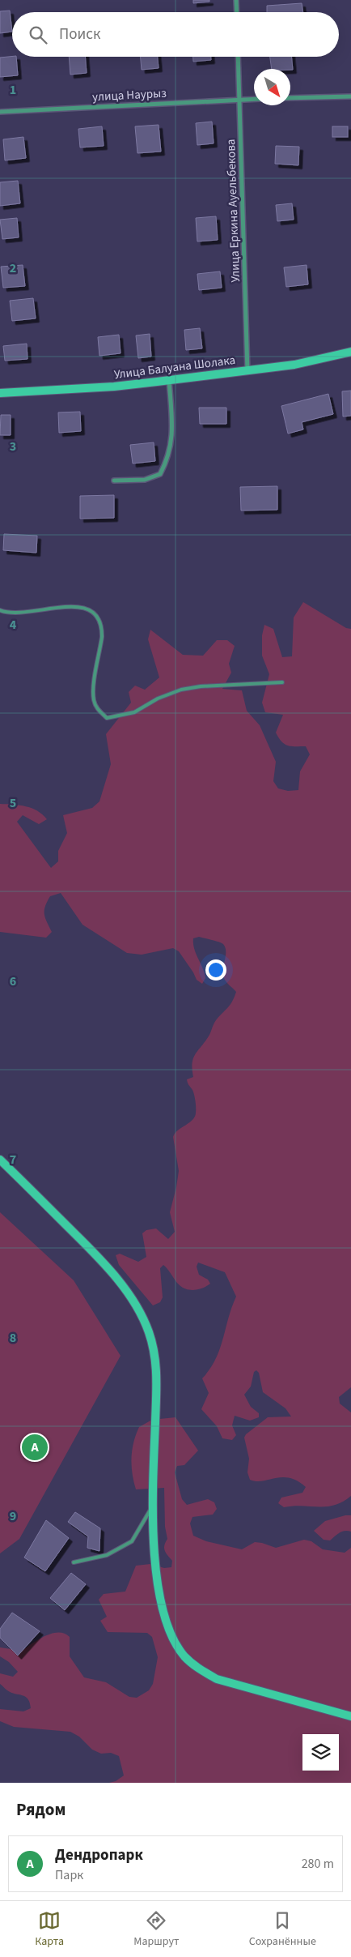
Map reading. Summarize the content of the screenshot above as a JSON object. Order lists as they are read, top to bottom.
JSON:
{
  "streets": {
    "street": ["улица Наурыз", "Улица Еркина Ауельбекова", "Улица Балуана Шолака"]
  },
  "crossings": [
    ["улица Наурыз", "Улица Еркина Ауельбекова"],
    ["Улица Еркина Ауельбекова", "Улица Балуана Шолака"]
  ],
  "north": "bottom right",
  "page": {
    "search": "Поиск",
    "pins": "A",
    "heading": "Рядом",
    "list": [
      {
        "mark": "A",
        "name": "Дендропарк",
        "note": "Парк",
        "value": "280 m"
      }
    ],
    "nav": ["Карта", "Маршрут", "Сохранённые"]
  },
  "grid": {
    "rows": [
      "1",
      "2",
      "3",
      "4",
      "5",
      "6",
      "7",
      "8",
      "9"
    ]
  }
}
